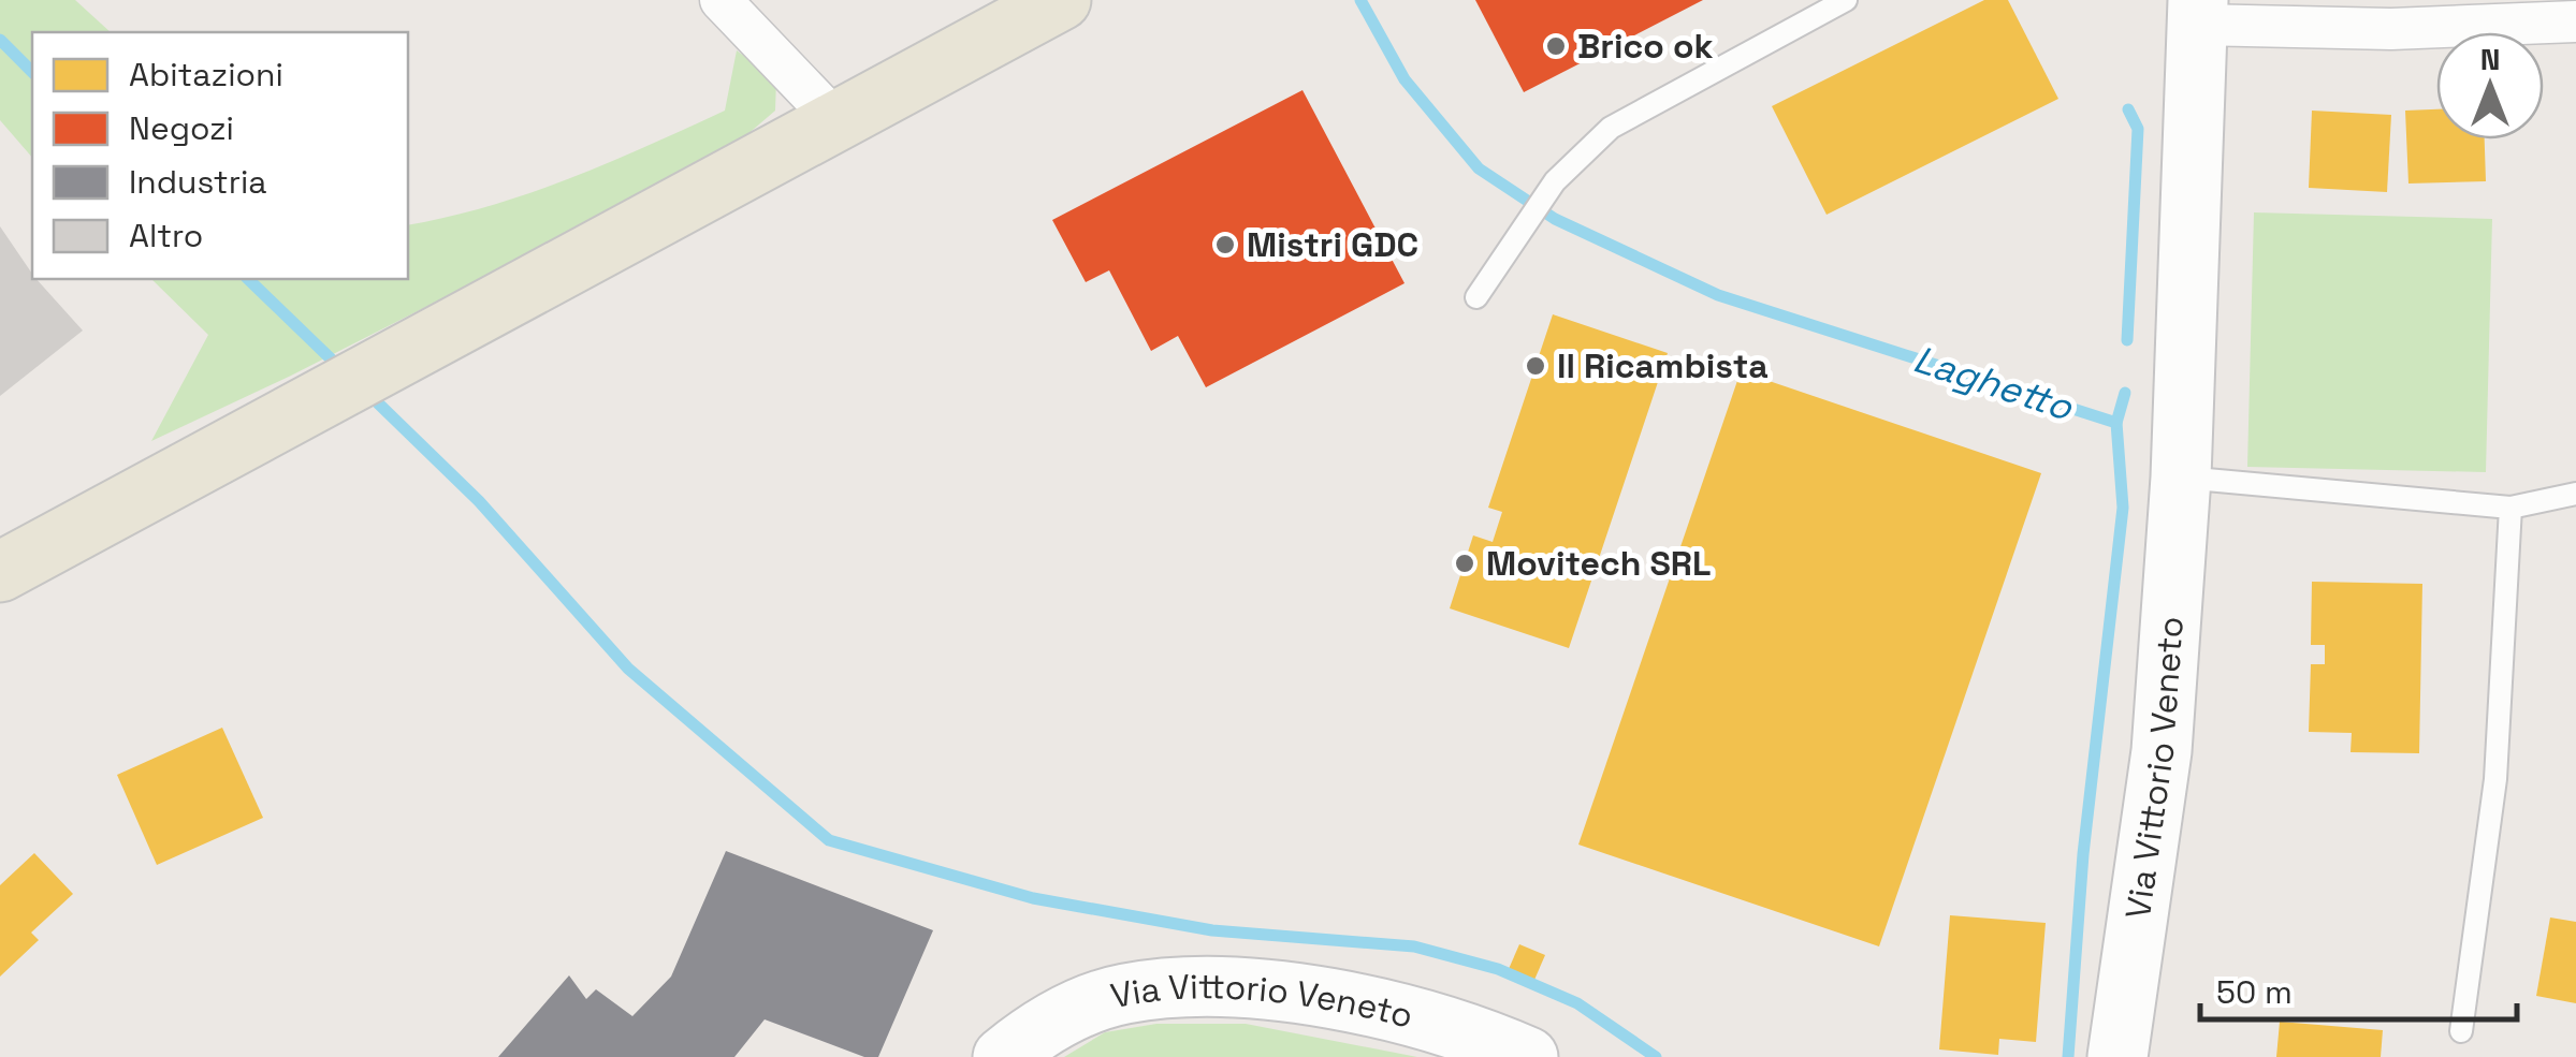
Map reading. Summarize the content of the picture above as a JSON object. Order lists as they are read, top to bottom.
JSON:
{
  "streets": {
    "street": ["Via Vittorio Veneto"]
  },
  "water": ["Laghetto"],
  "places": [
    "Brico ok",
    "Mistri GDC",
    "Il Ricambista",
    "Movitech SRL"
  ],
  "legend": [
    "Abitazioni",
    "Negozi",
    "Industria",
    "Altro"
  ],
  "scale_bar": "50 m",
  "north": "top"
}
